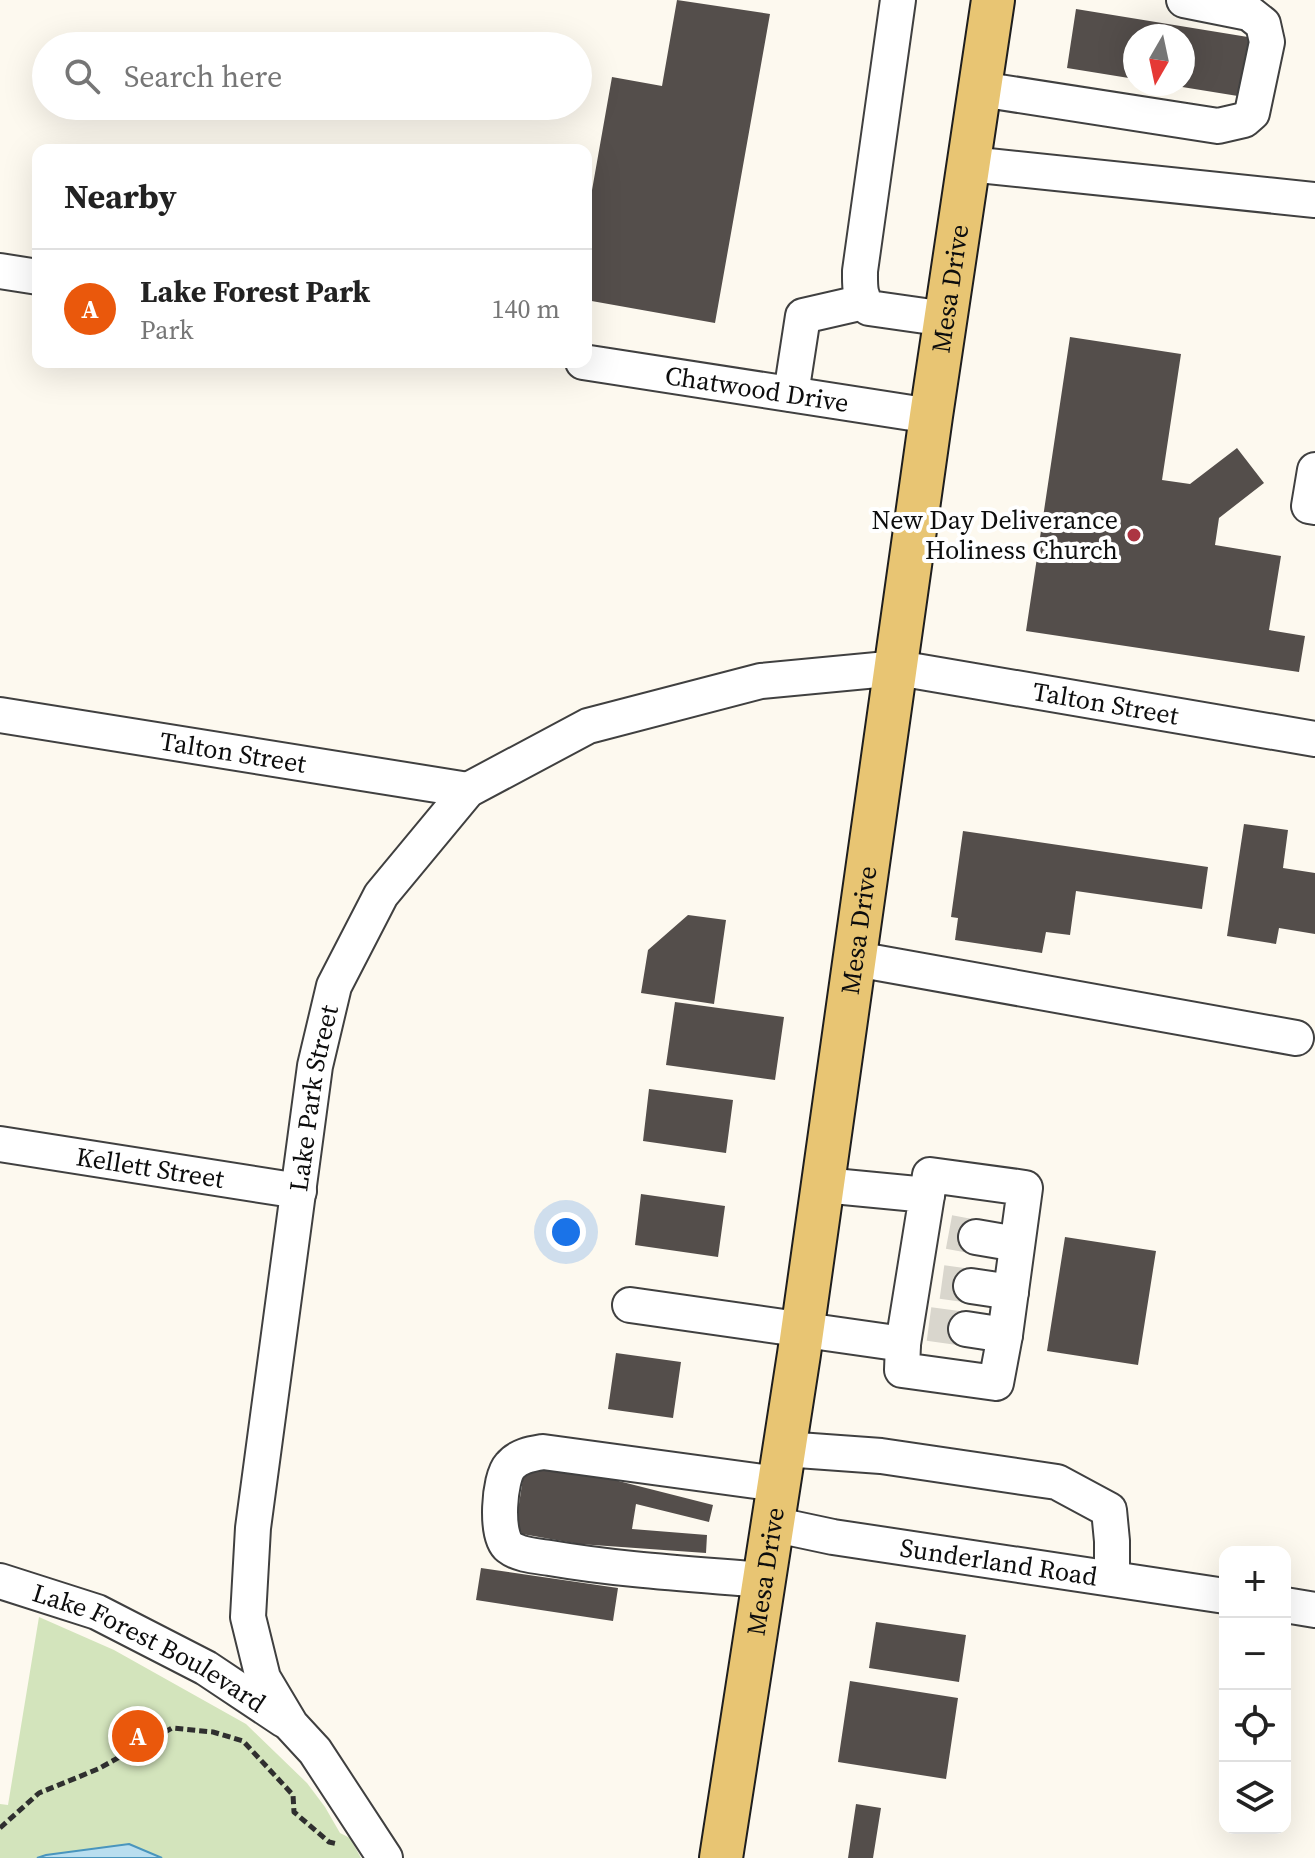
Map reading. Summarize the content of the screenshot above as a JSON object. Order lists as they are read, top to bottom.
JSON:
{
  "streets": {
    "main road": ["Mesa Drive"],
    "street": [
      "Chatwood Drive",
      "Talton Street",
      "Lake Park Street",
      "Kellett Street",
      "Sunderland Road",
      "Lake Forest Boulevard"
    ]
  },
  "crossings": [
    ["Mesa Drive", "Chatwood Drive"],
    ["Mesa Drive", "Talton Street"],
    ["Mesa Drive", "Lake Park Street"],
    ["Mesa Drive", "Sunderland Road"],
    ["Talton Street", "Lake Park Street"],
    ["Lake Park Street", "Kellett Street"],
    ["Lake Park Street", "Lake Forest Boulevard"]
  ],
  "places": ["New Day Deliverance Holiness Church"],
  "north": "bottom",
  "page": {
    "search": "Search here",
    "heading": "Nearby",
    "list": [
      {
        "mark": "A",
        "name": "Lake Forest Park",
        "note": "Park",
        "value": "140 m"
      }
    ],
    "map_buttons": ["+", "−"],
    "pins": "A"
  }
}
